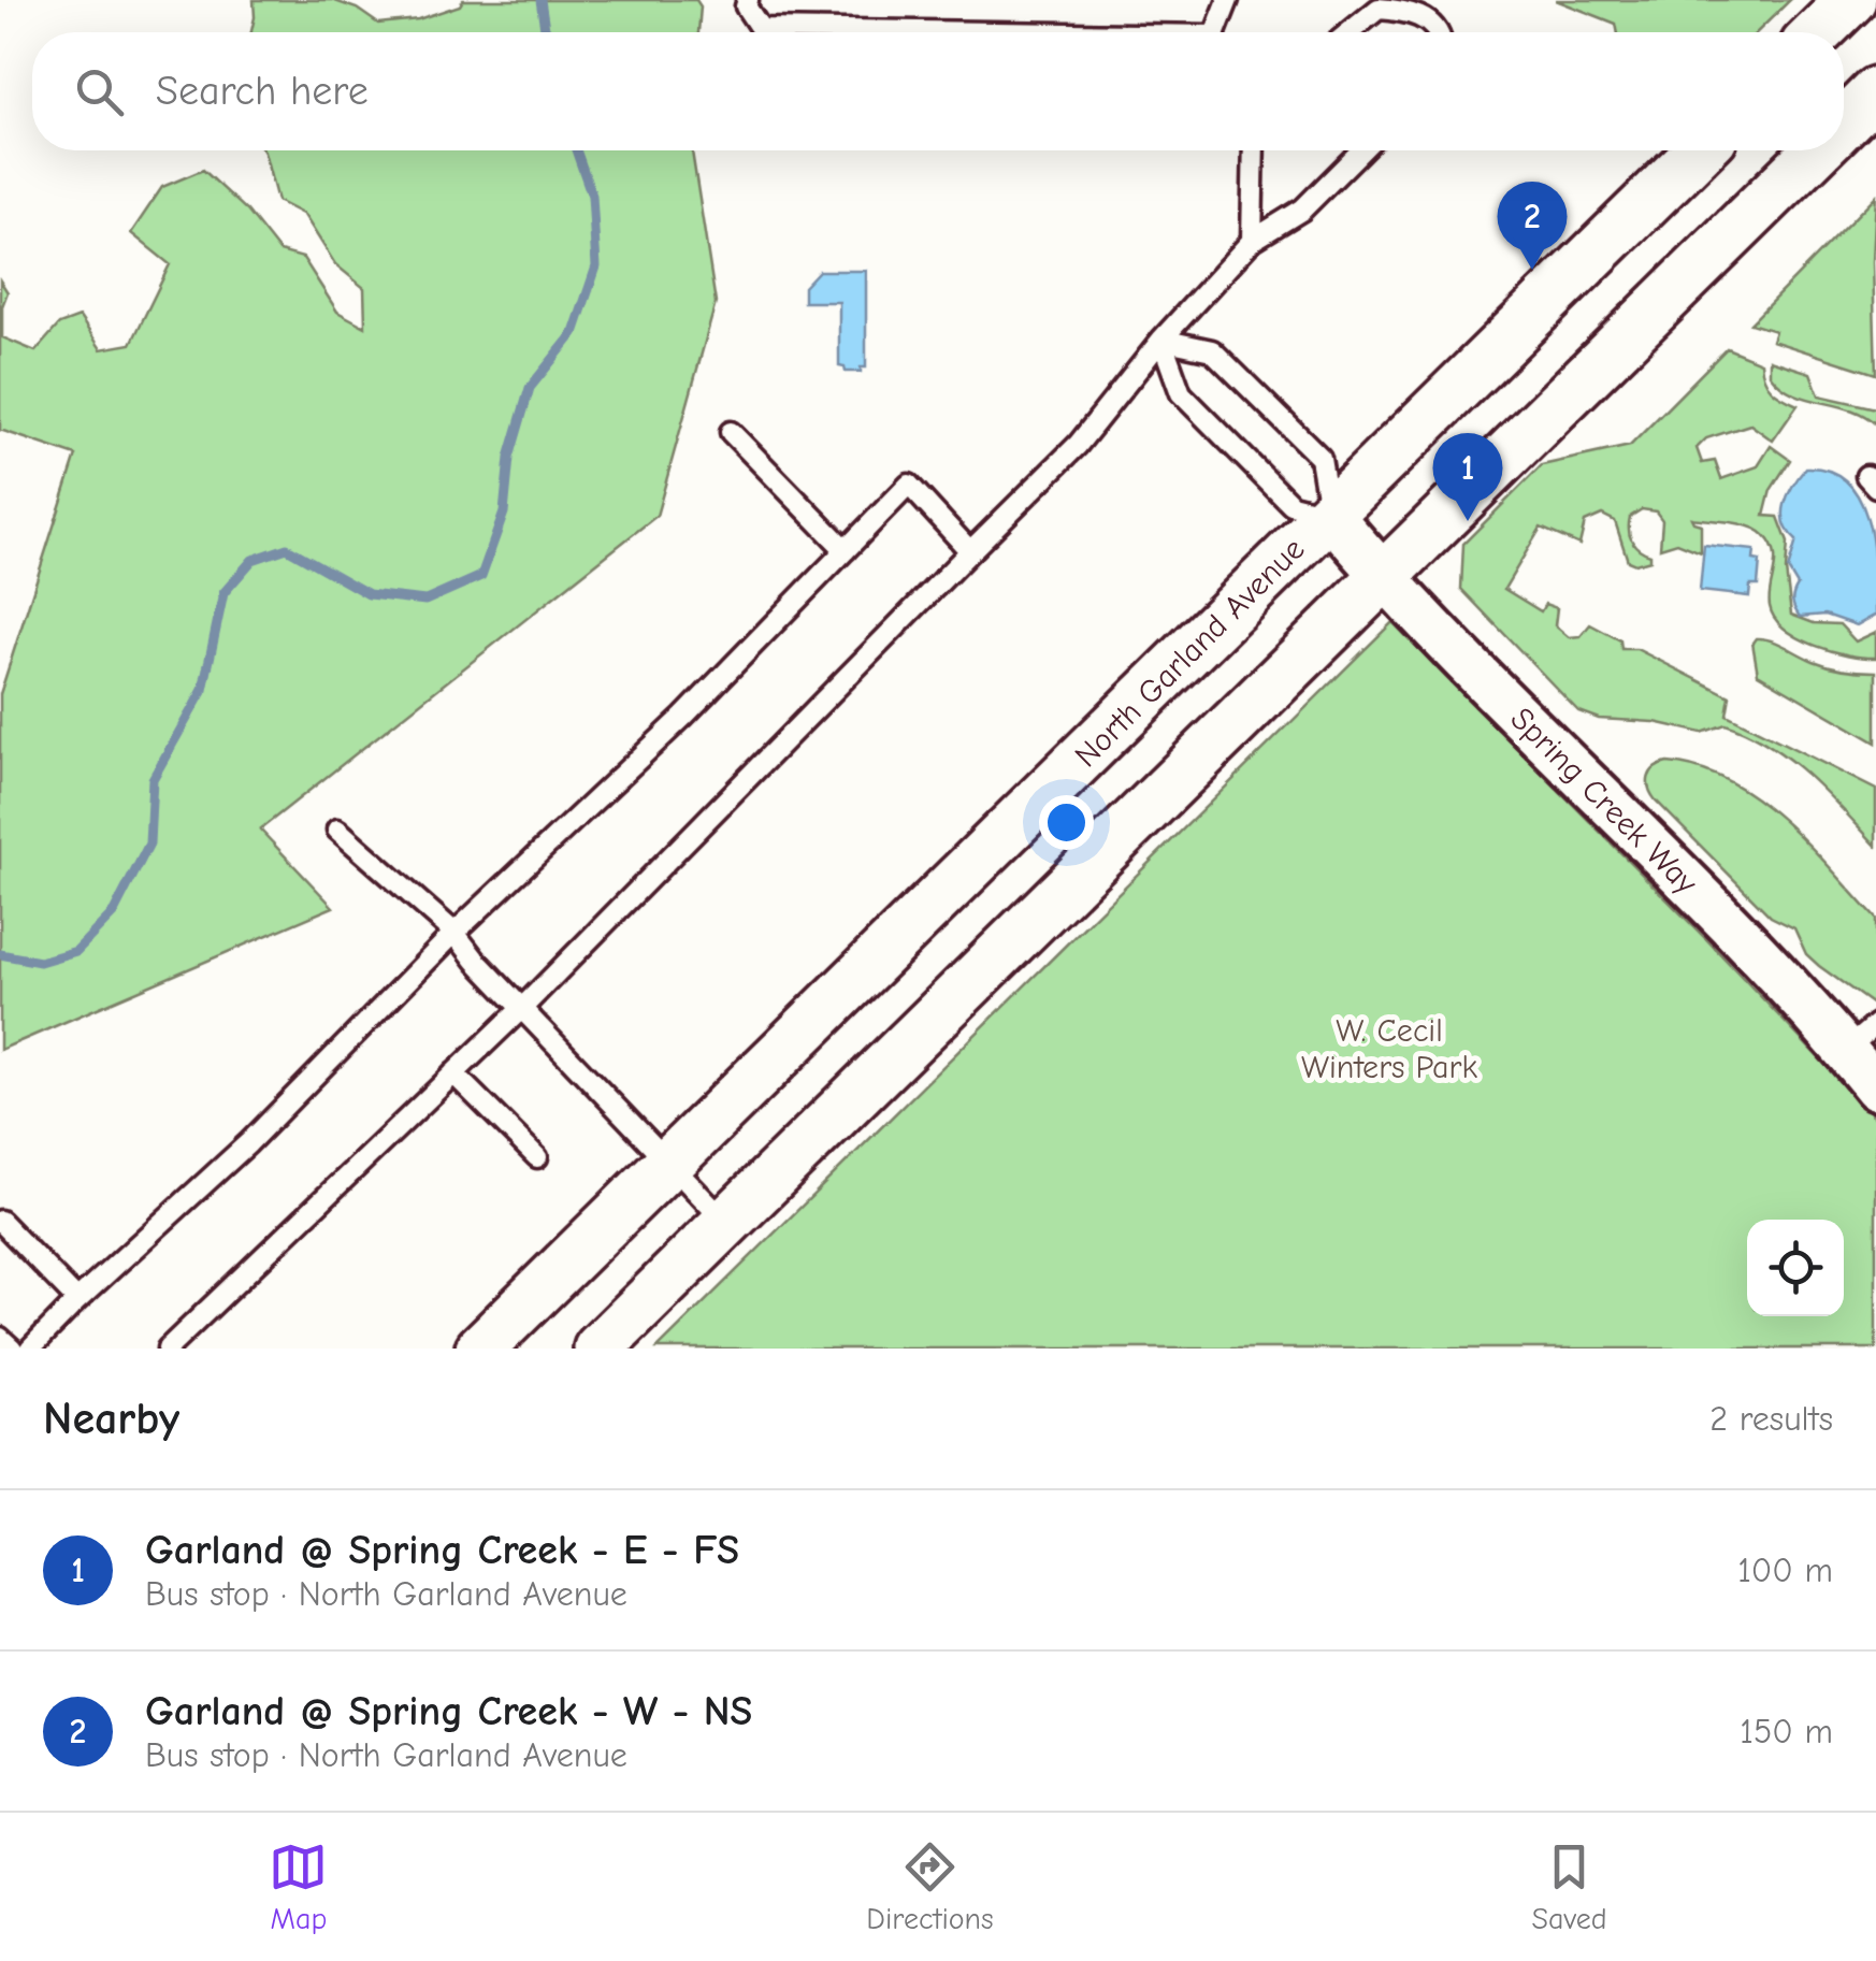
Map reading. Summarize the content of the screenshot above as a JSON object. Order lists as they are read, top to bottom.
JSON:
{
  "streets": {
    "main road": ["North Garland Avenue"],
    "street": ["Spring Creek Way"]
  },
  "crossings": [
    ["North Garland Avenue", "Spring Creek Way"]
  ],
  "parks": ["W. Cecil Winters Park"],
  "page": {
    "search": "Search here",
    "pins": ["2", "1"],
    "heading": ["Nearby", "2 results"],
    "list": [
      {
        "mark": "1",
        "name": "Garland @ Spring Creek - E - FS",
        "note": "Bus stop · North Garland Avenue",
        "value": "100 m"
      },
      {
        "mark": "2",
        "name": "Garland @ Spring Creek - W - NS",
        "note": "Bus stop · North Garland Avenue",
        "value": "150 m"
      }
    ],
    "nav": ["Map", "Directions", "Saved"]
  }
}
